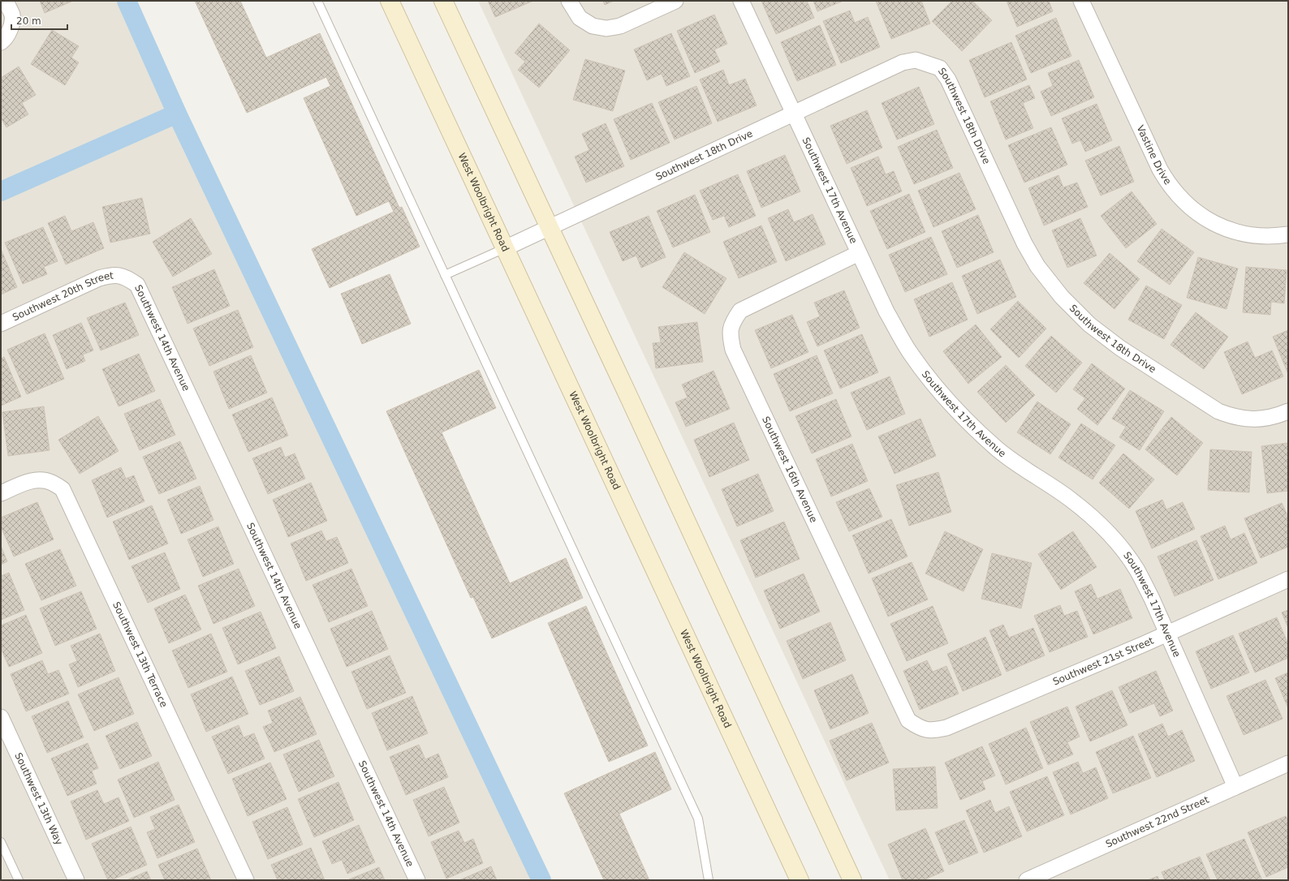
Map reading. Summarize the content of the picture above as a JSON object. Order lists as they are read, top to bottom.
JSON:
{
  "streets": {
    "main road": ["West Woolbright Road"],
    "street": [
      "Southwest 18th Drive",
      "Vastine Drive",
      "Southwest 17th Avenue",
      "Southwest 20th Street",
      "Southwest 14th Avenue",
      "Southwest 16th Avenue",
      "Southwest 13th Terrace",
      "Southwest 21st Street",
      "Southwest 13th Way",
      "Southwest 22nd Street"
    ]
  },
  "crossings": [
    ["Southwest 18th Drive", "Southwest 17th Avenue"],
    ["Southwest 18th Drive", "West Woolbright Road"],
    ["Southwest 17th Avenue", "Southwest 16th Avenue"],
    ["Southwest 17th Avenue", "Southwest 21st Street"],
    ["Southwest 17th Avenue", "Southwest 22nd Street"],
    ["Southwest 20th Street", "Southwest 14th Avenue"],
    ["Southwest 16th Avenue", "Southwest 21st Street"]
  ],
  "scale_bar": "20 m"
}
